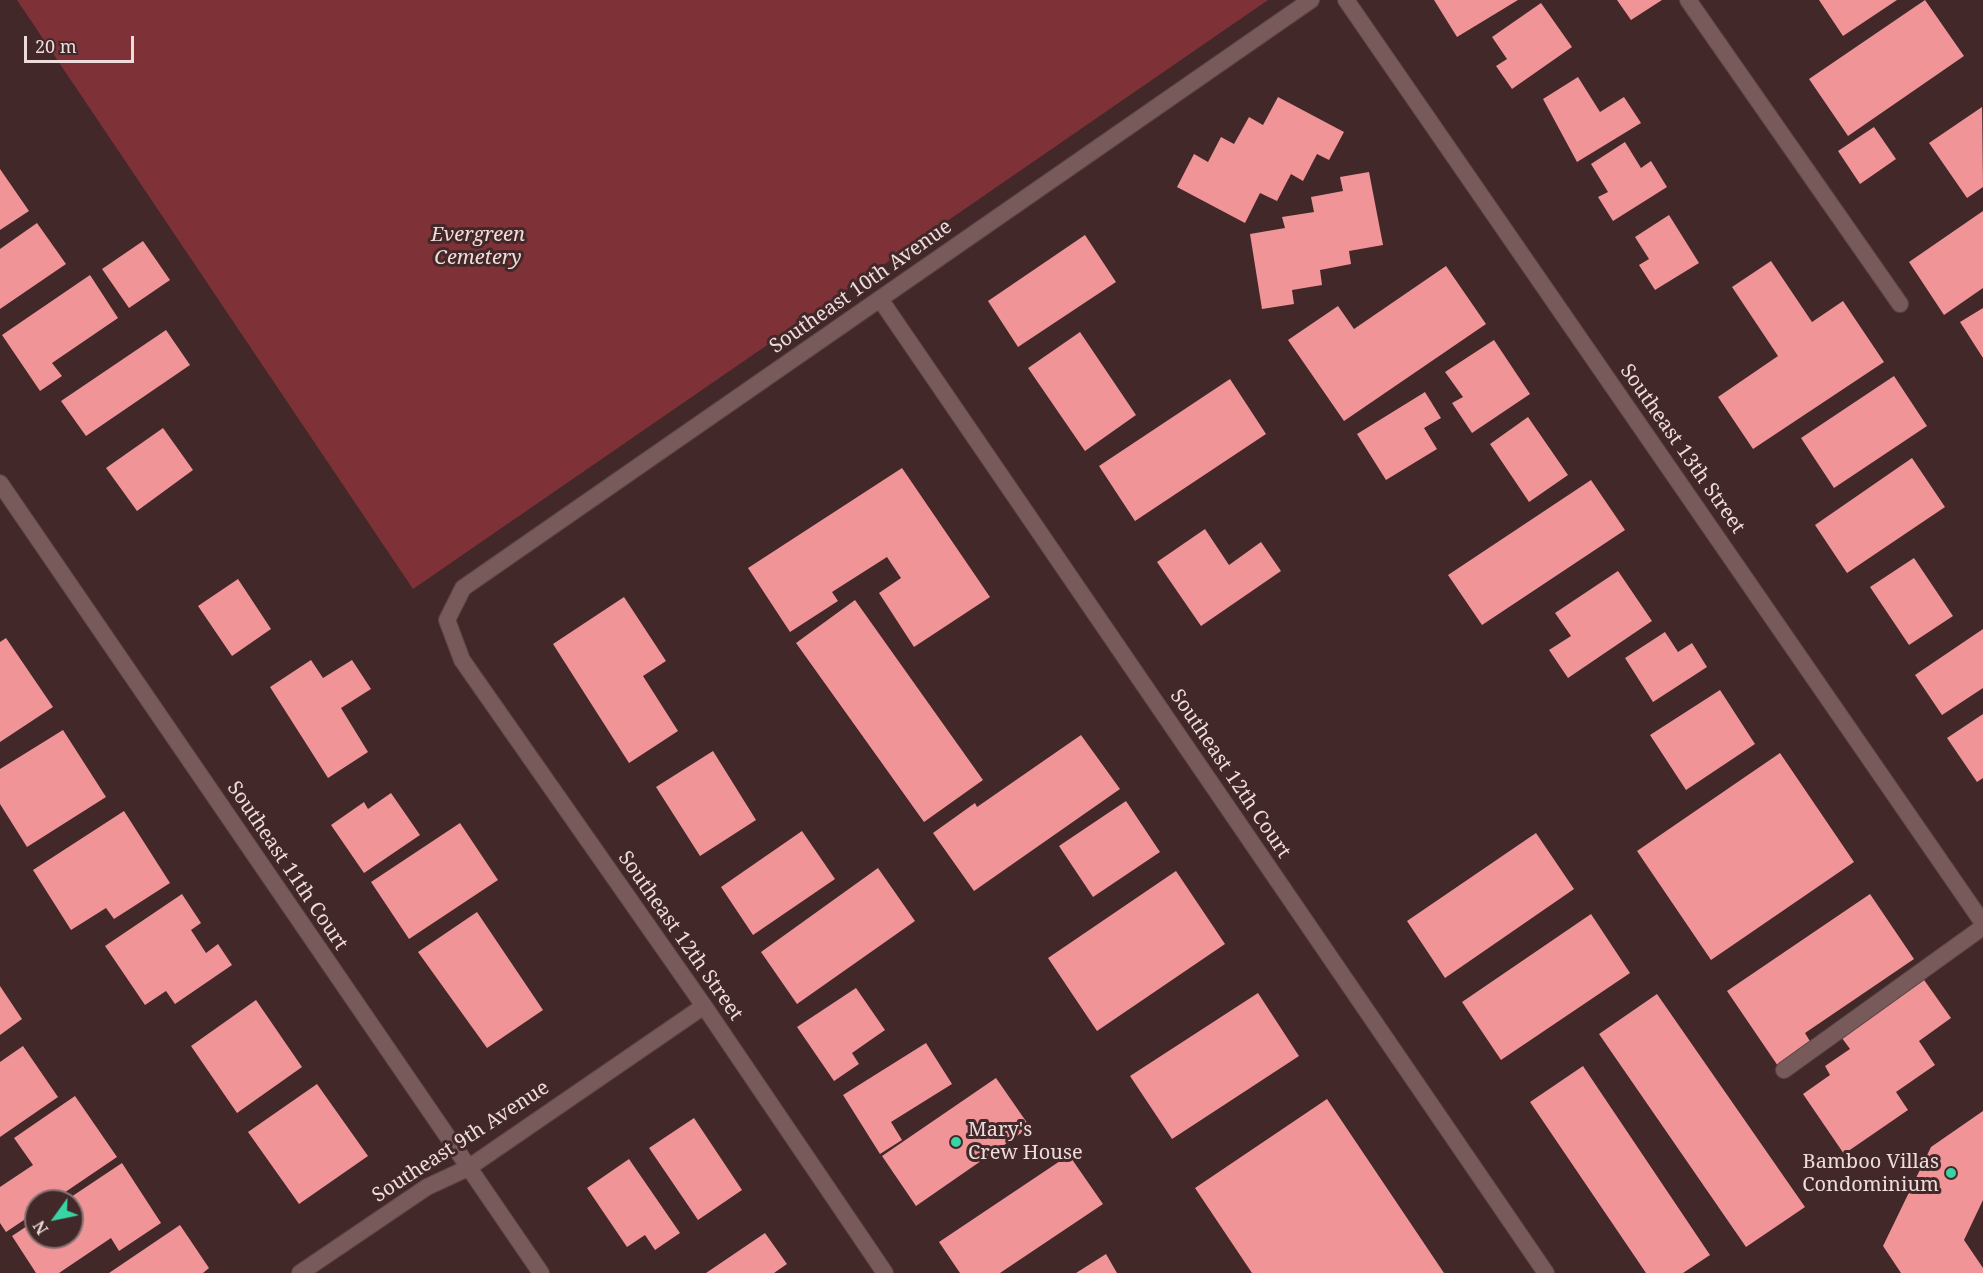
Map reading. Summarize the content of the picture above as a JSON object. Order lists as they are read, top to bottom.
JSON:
{
  "streets": {
    "street": [
      "Southeast 10th Avenue",
      "Southeast 13th Street",
      "Southeast 12th Court",
      "Southeast 11th Court",
      "Southeast 12th Street",
      "Southeast 9th Avenue"
    ]
  },
  "crossings": [
    ["Southeast 10th Avenue", "Southeast 12th Court"],
    ["Southeast 10th Avenue", "Southeast 12th Street"],
    ["Southeast 11th Court", "Southeast 9th Avenue"],
    ["Southeast 12th Street", "Southeast 9th Avenue"]
  ],
  "parks": ["Evergreen Cemetery"],
  "places": ["Mary's Crew House", "Bamboo Villas Condominium"],
  "scale_bar": "20 m",
  "north": "bottom left"
}
